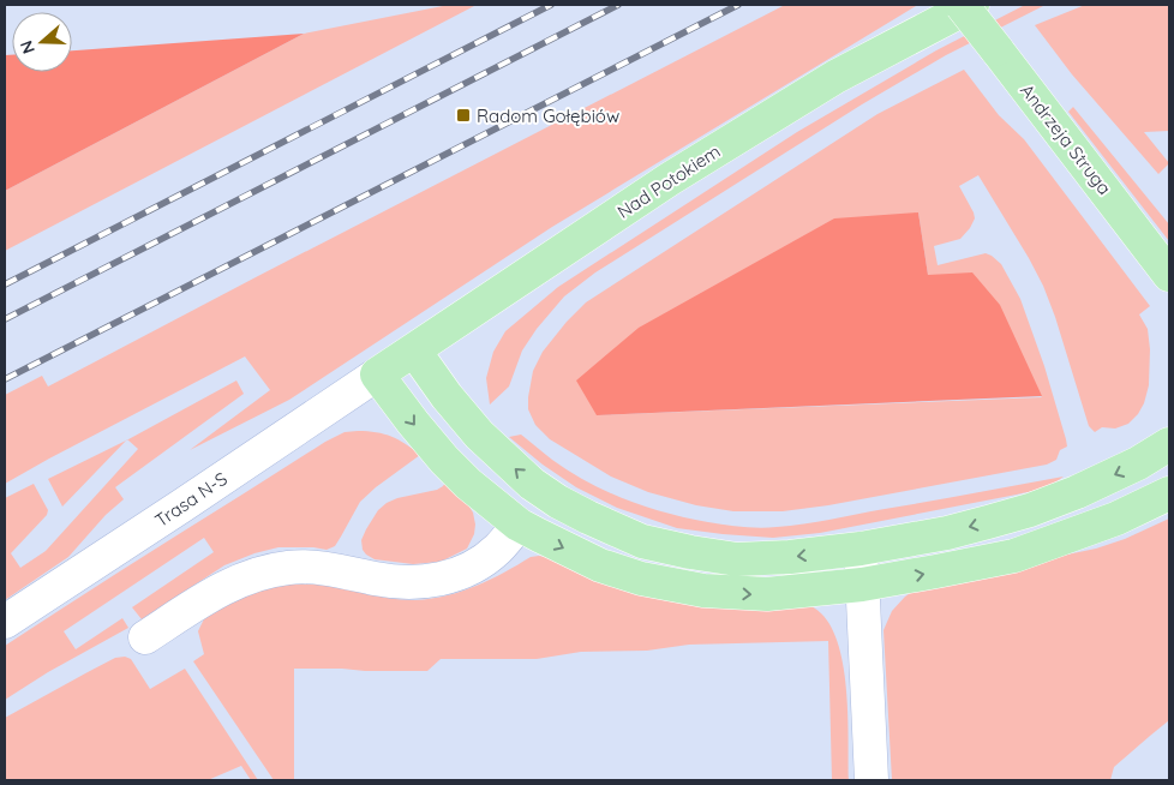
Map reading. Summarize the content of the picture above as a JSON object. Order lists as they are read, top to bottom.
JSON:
{
  "streets": {
    "main road": ["Andrzeja Struga", "Nad Potokiem"],
    "street": ["Trasa N-S"]
  },
  "crossings": [
    ["Nad Potokiem", "Trasa N-S"]
  ],
  "places": {
    "transit": ["Radom Gołębiów"]
  },
  "north": "left"
}
